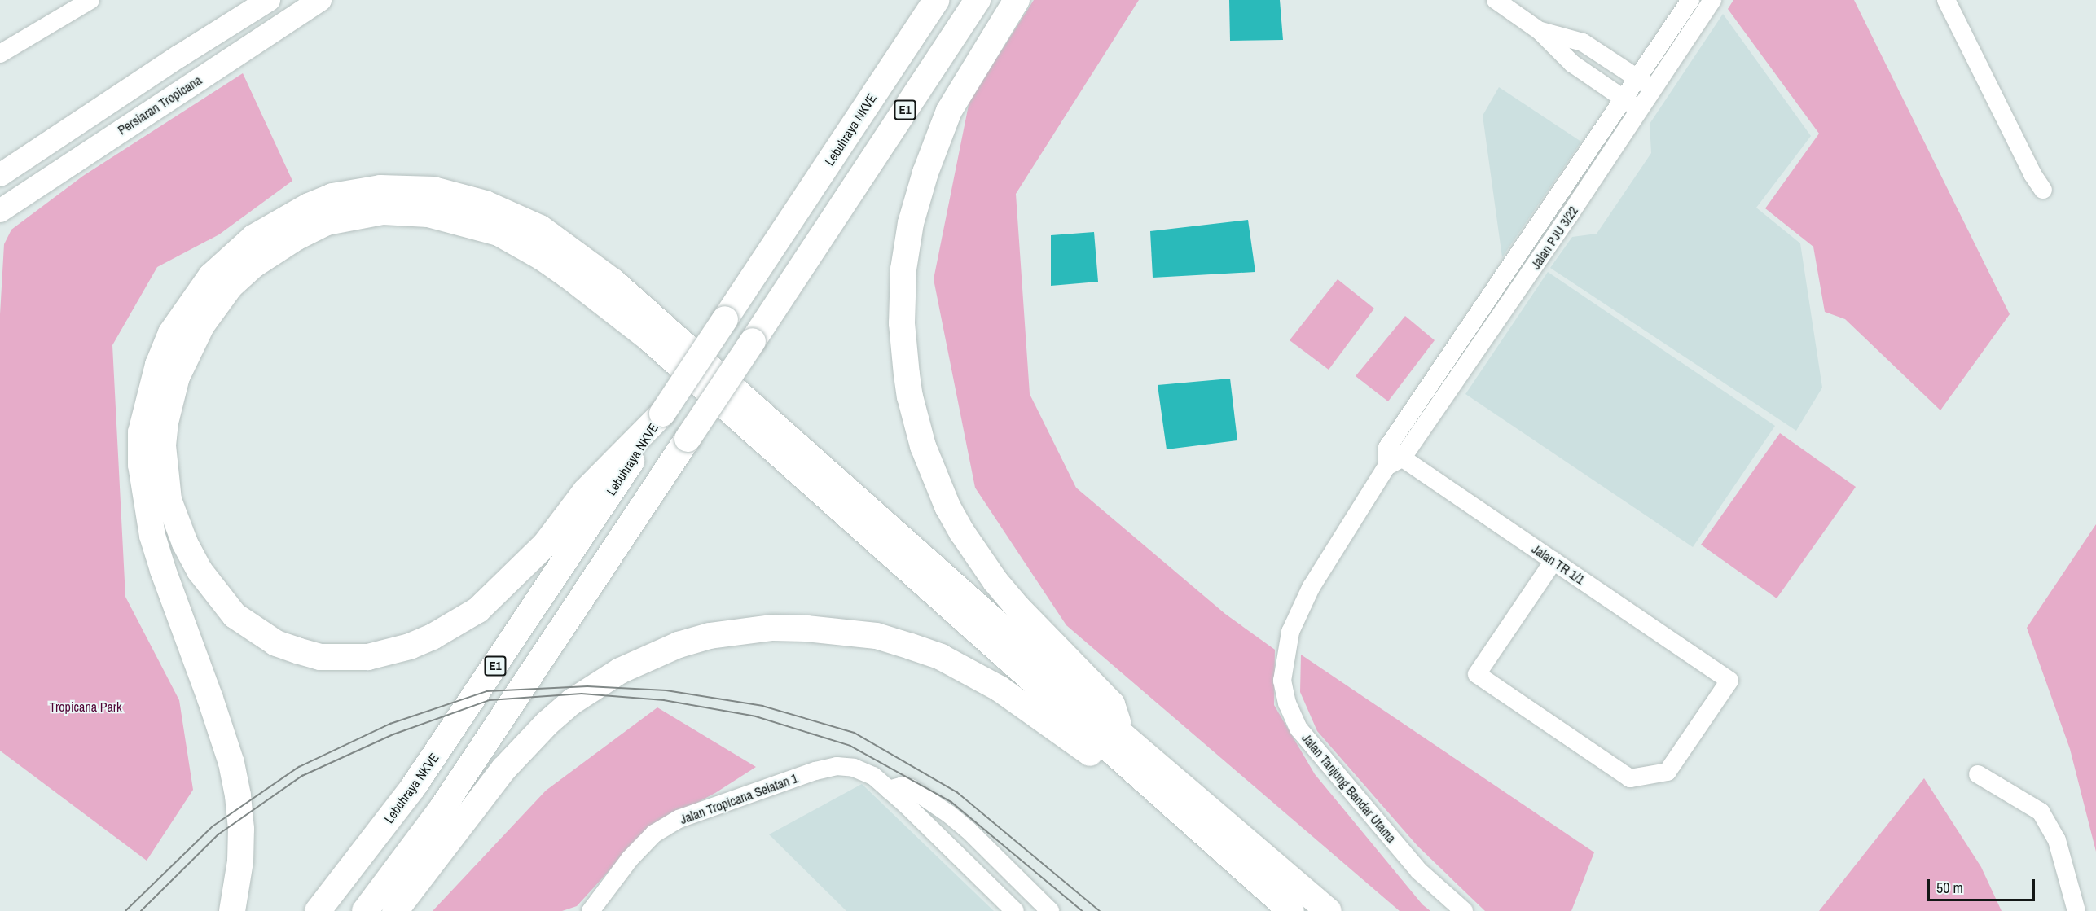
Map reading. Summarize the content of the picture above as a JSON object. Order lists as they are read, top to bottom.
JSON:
{
  "streets": {
    "highway": ["E1", "Lebuhraya NKVE"],
    "main road": ["Persiaran Tropicana"],
    "street": [
      "Jalan PJU 3/22",
      "Jalan TR 1/1",
      "Jalan Tanjung Bandar Utama",
      "Jalan Tropicana Selatan 1"
    ]
  },
  "crossings": [
    ["Jalan PJU 3/22", "Jalan TR 1/1"],
    ["Jalan PJU 3/22", "Jalan Tanjung Bandar Utama"]
  ],
  "parks": ["Tropicana Park"],
  "scale_bar": "50 m"
}
